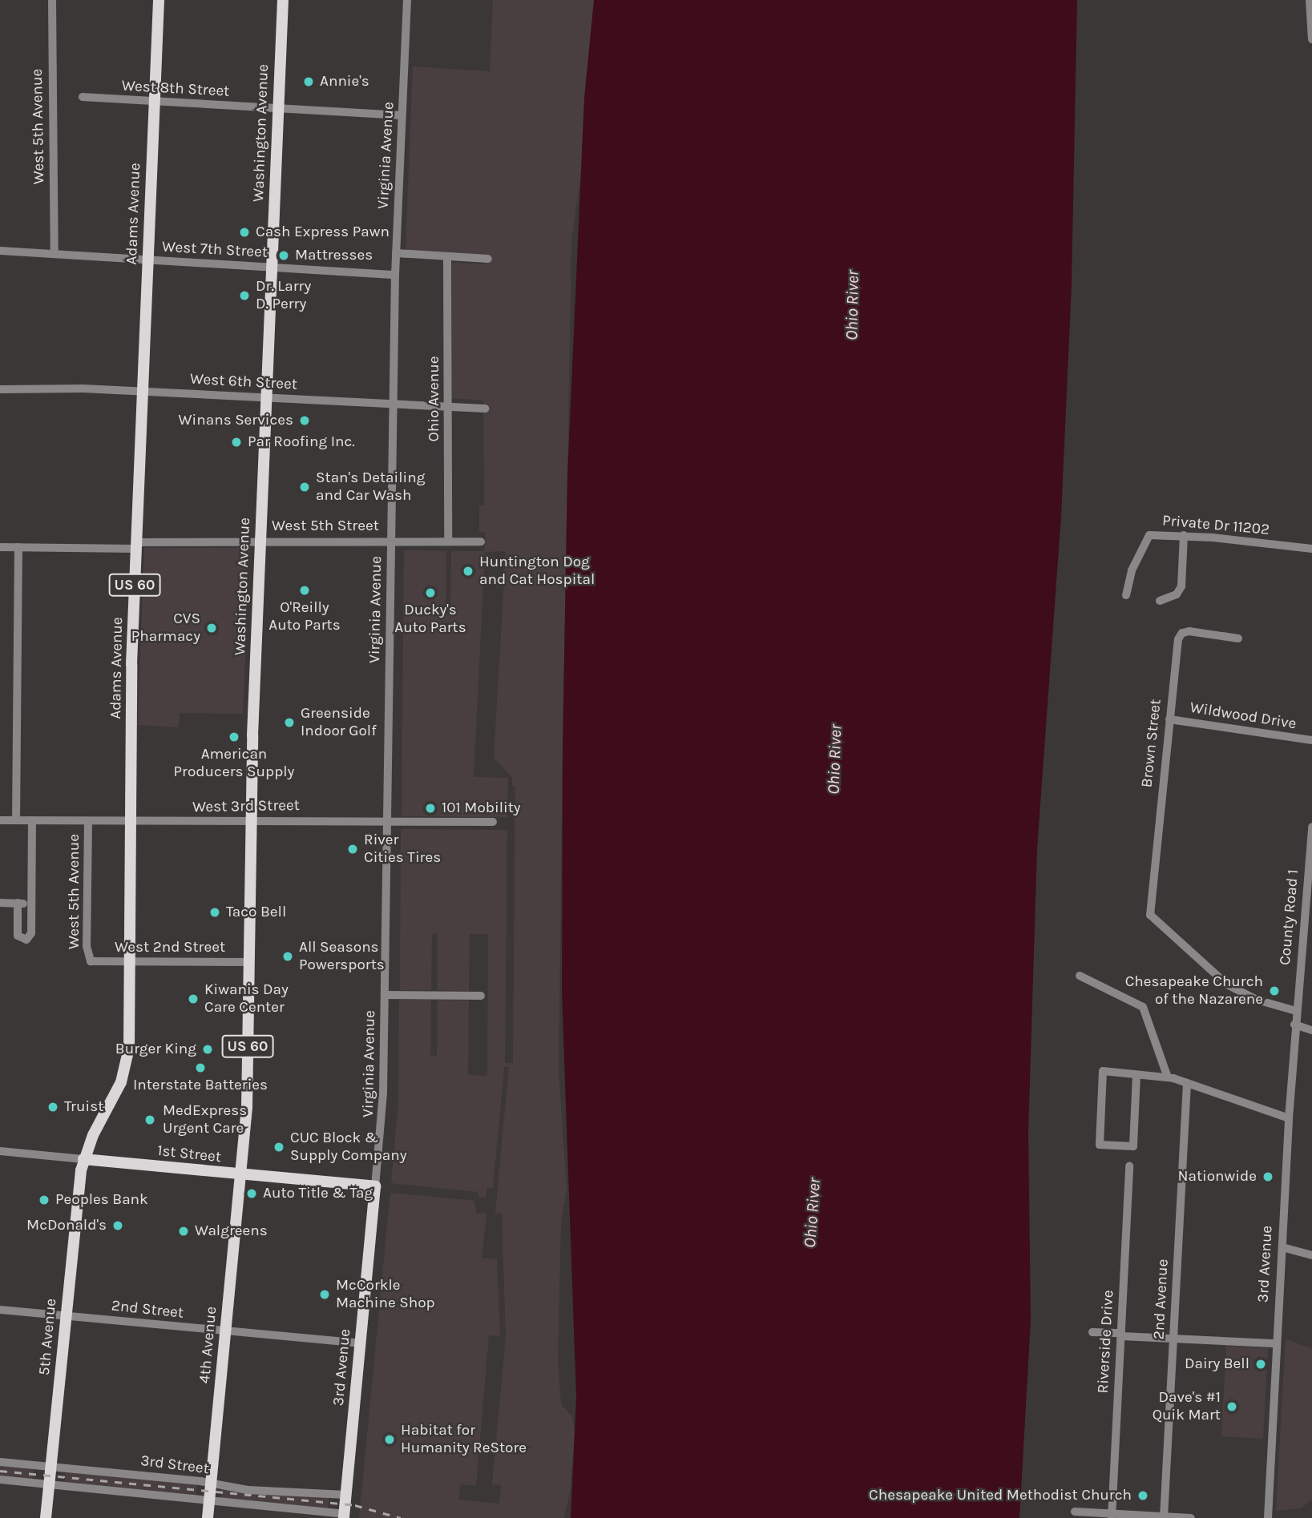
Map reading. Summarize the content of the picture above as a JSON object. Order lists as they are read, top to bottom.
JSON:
{
  "streets": {
    "main road": [
      "Washington Avenue",
      "Adams Avenue",
      "US 60",
      "1st Street",
      "3rd Avenue",
      "5th Avenue",
      "4th Avenue"
    ],
    "street": [
      "West 8th Street",
      "West 5th Avenue",
      "Virginia Avenue",
      "West 7th Street",
      "West 6th Street",
      "Ohio Avenue",
      "Private Dr 11202",
      "West 5th Street",
      "Wildwood Drive",
      "Brown Street",
      "West 3rd Street",
      "County Road 1",
      "West 2nd Street",
      "2nd Avenue",
      "2nd Street",
      "Riverside Drive",
      "3rd Street"
    ]
  },
  "crossings": [
    ["West 8th Street", "Washington Avenue"],
    ["West 8th Street", "Virginia Avenue"],
    ["West 8th Street", "Adams Avenue"],
    ["West 5th Avenue", "West 7th Street"],
    ["West 5th Avenue", "West 3rd Street"],
    ["West 5th Avenue", "West 2nd Street"],
    ["Washington Avenue", "West 7th Street"],
    ["Washington Avenue", "West 6th Street"],
    ["Washington Avenue", "West 5th Street"],
    ["Washington Avenue", "West 3rd Street"],
    ["Washington Avenue", "West 2nd Street"],
    ["Washington Avenue", "1st Street"],
    ["Washington Avenue", "4th Avenue"],
    ["Virginia Avenue", "West 7th Street"],
    ["Virginia Avenue", "West 6th Street"],
    ["Virginia Avenue", "West 5th Street"],
    ["Virginia Avenue", "West 3rd Street"],
    ["Virginia Avenue", "1st Street"],
    ["Virginia Avenue", "3rd Avenue"],
    ["Adams Avenue", "West 7th Street"],
    ["Adams Avenue", "West 6th Street"],
    ["Adams Avenue", "West 5th Street"],
    ["Adams Avenue", "West 3rd Street"],
    ["Adams Avenue", "West 2nd Street"],
    ["Adams Avenue", "1st Street"],
    ["Adams Avenue", "5th Avenue"],
    ["West 6th Street", "Ohio Avenue"],
    ["Ohio Avenue", "West 5th Street"],
    ["Wildwood Drive", "Brown Street"],
    ["Brown Street", "County Road 1"],
    ["Brown Street", "3rd Avenue"],
    ["County Road 1", "3rd Avenue"],
    ["1st Street", "3rd Avenue"],
    ["1st Street", "5th Avenue"],
    ["1st Street", "4th Avenue"],
    ["3rd Avenue", "2nd Street"],
    ["3rd Avenue", "3rd Street"],
    ["2nd Street", "5th Avenue"],
    ["2nd Street", "4th Avenue"],
    ["5th Avenue", "3rd Street"],
    ["4th Avenue", "3rd Street"]
  ],
  "water": ["Ohio River"],
  "places": [
    "Annie's",
    "Cash Express Pawn",
    "Mattresses",
    "Dr. Larry D. Perry",
    "Winans Services",
    "Par Roofing Inc.",
    "Stan's Detailing and Car Wash",
    "Huntington Dog and Cat Hospital",
    "O'Reilly Auto Parts",
    "Ducky's Auto Parts",
    "CVS Pharmacy",
    "Greenside Indoor Golf",
    "American Producers Supply",
    "101 Mobility",
    "River Cities Tires",
    "Taco Bell",
    "All Seasons Powersports",
    "Chesapeake Church of the Nazarene",
    "Kiwanis Day Care Center",
    "Burger King",
    "Interstate Batteries",
    "Truist",
    "MedExpress Urgent Care",
    "CUC Block & Supply Company",
    "Nationwide",
    "Auto Title & Tag",
    "Peoples Bank",
    "McDonald's",
    "Walgreens",
    "McCorkle Machine Shop",
    "Dairy Bell",
    "Dave's #1 Quik Mart",
    "Habitat for Humanity ReStore",
    "Chesapeake United Methodist Church"
  ]
}
